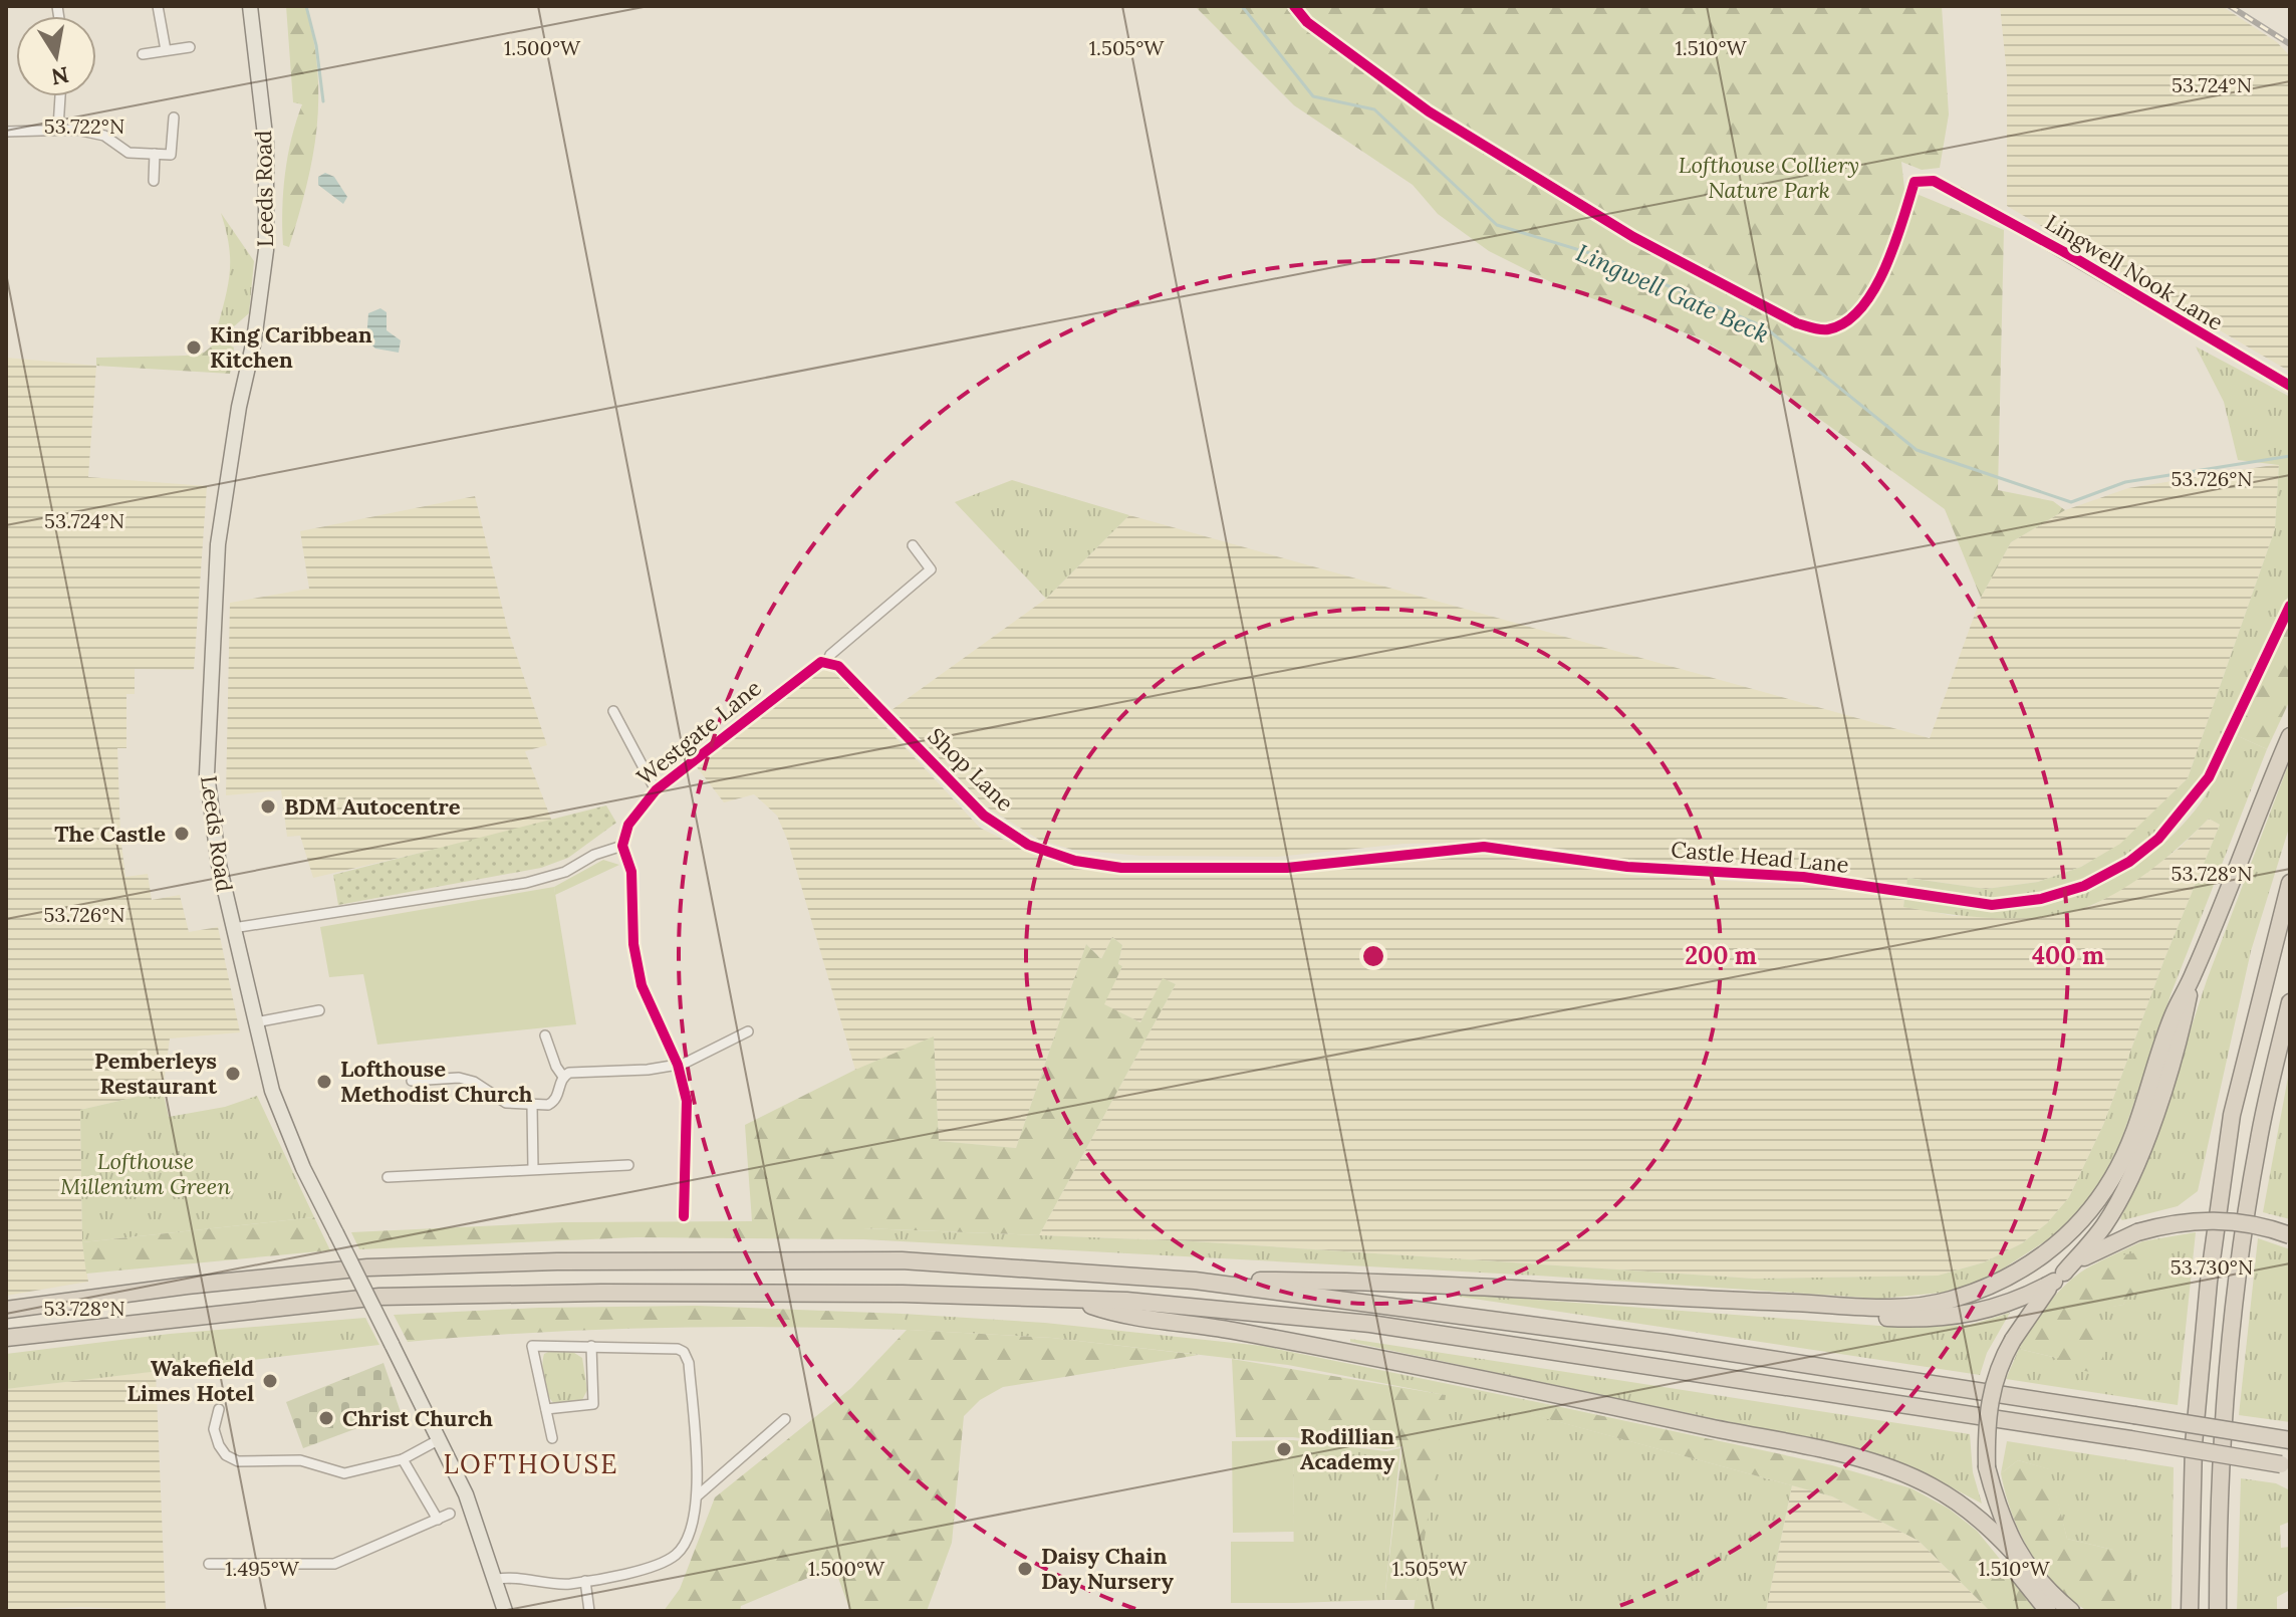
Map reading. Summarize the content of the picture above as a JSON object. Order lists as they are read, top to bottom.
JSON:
{
  "streets": {
    "main road": ["Leeds Road"],
    "street": [
      "Lingwell Nook Lane",
      "Westgate Lane",
      "Shop Lane",
      "Castle Head Lane"
    ]
  },
  "crossings": [
    ["Westgate Lane", "Shop Lane"],
    ["Shop Lane", "Castle Head Lane"]
  ],
  "districts": ["LOFTHOUSE"],
  "water": ["Lingwell Gate Beck"],
  "parks": ["Lofthouse Colliery Nature Park", "Lofthouse Millenium Green"],
  "places": [
    "King Caribbean Kitchen",
    "BDM Autocentre",
    "The Castle",
    "Pemberleys Restaurant",
    "Lofthouse Methodist Church",
    "Wakefield Limes Hotel",
    "Christ Church",
    "Rodillian Academy",
    "Daisy Chain Day Nursery"
  ],
  "north": "bottom",
  "coordinates": [
    "1.500°W",
    "1.505°W",
    "1.510°W",
    "53.724°N",
    "53.722°N",
    "53.726°N",
    "53.728°N",
    "53.730°N",
    "1.495°W"
  ],
  "rings": ["200 m", "400 m"]
}
